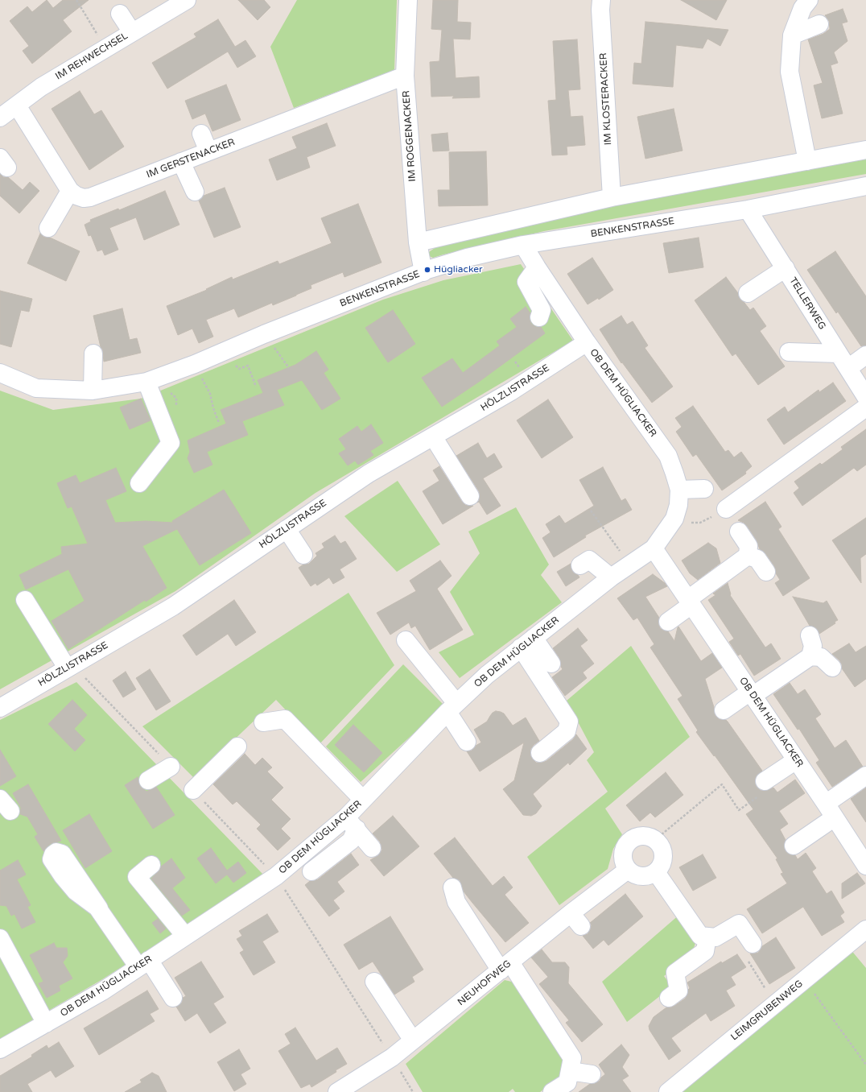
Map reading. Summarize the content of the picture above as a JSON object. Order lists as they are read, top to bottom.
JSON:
{
  "streets": {
    "street": [
      "IM REHWECHSEL",
      "IM KLOSTERACKER",
      "IM ROGGENACKER",
      "IM GERSTENACKER",
      "BENKENSTRASSE",
      "TELLERWEG",
      "HÖLZLISTRASSE",
      "OB DEM HÜGLIACKER",
      "NEUHOFWEG",
      "LEIMGRUBENWEG"
    ]
  },
  "crossings": [
    ["IM ROGGENACKER", "IM GERSTENACKER"],
    ["IM ROGGENACKER", "BENKENSTRASSE"],
    ["BENKENSTRASSE", "TELLERWEG"],
    ["BENKENSTRASSE", "OB DEM HÜGLIACKER"],
    ["HÖLZLISTRASSE", "OB DEM HÜGLIACKER"]
  ],
  "places": ["Hügliacker"]
}
